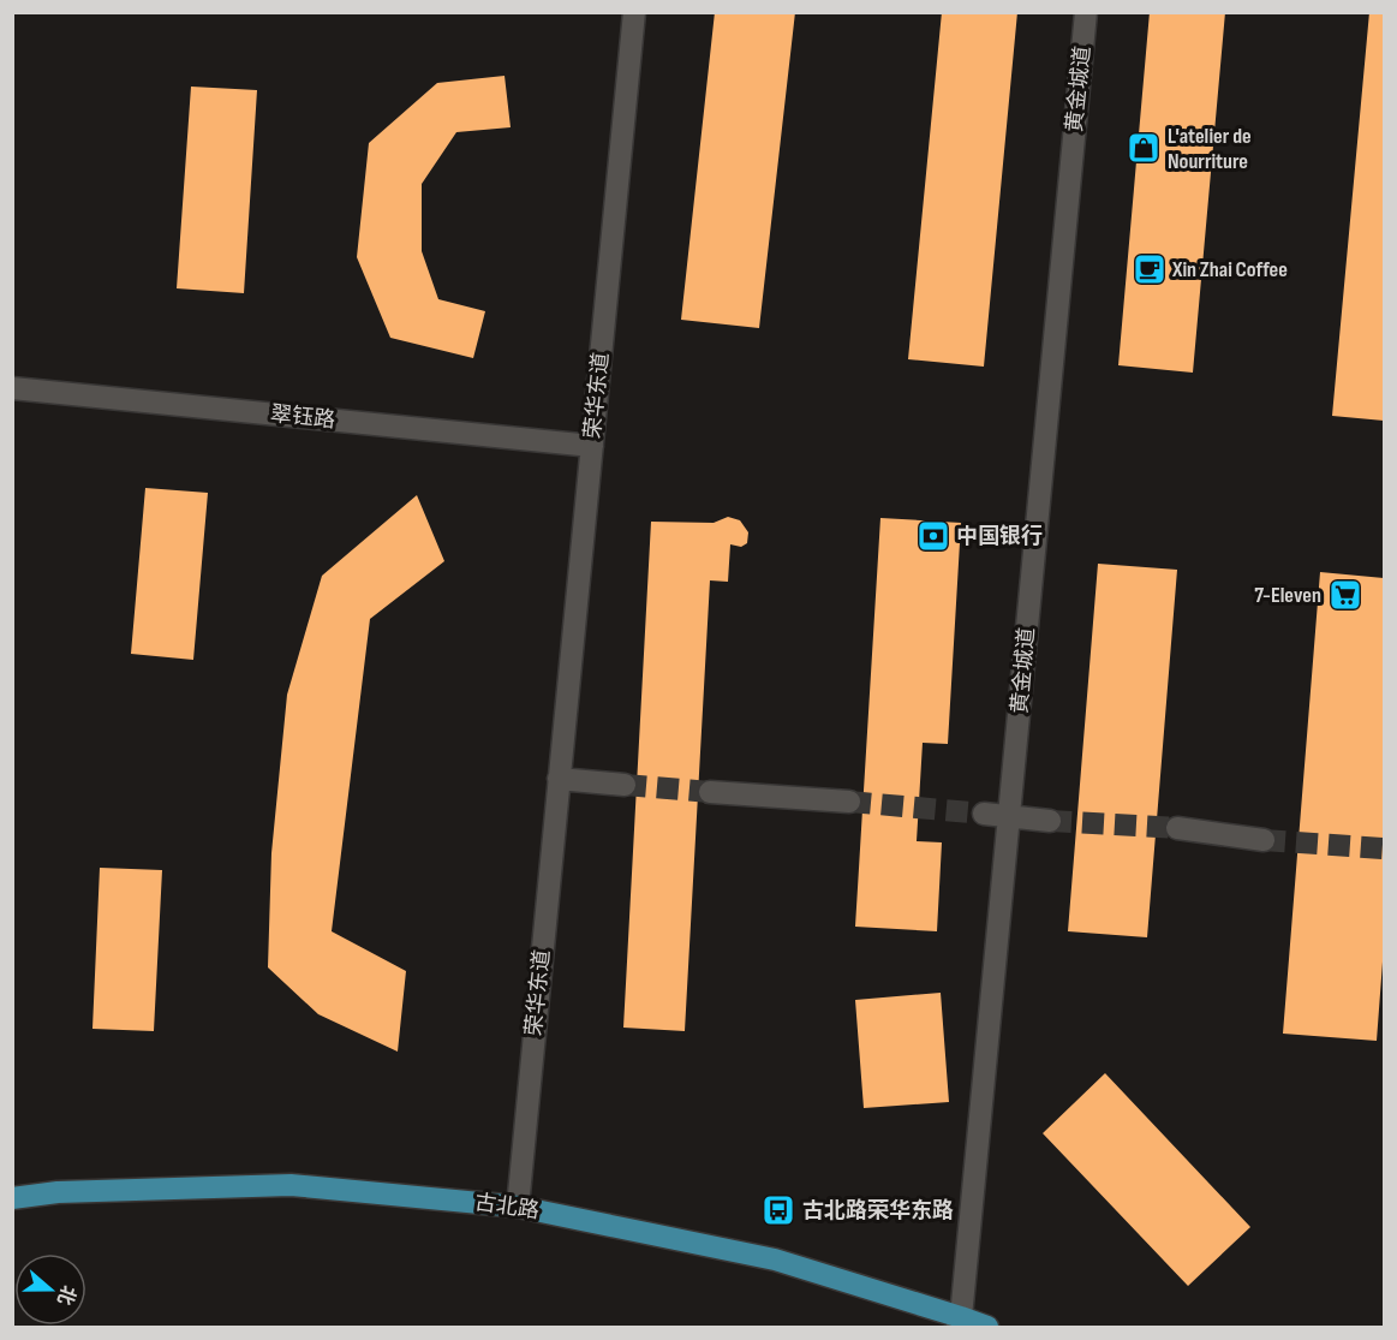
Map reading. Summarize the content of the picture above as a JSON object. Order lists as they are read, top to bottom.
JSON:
{
  "streets": {
    "main road": ["古北路"],
    "street": ["黄金城道", "荣华东道", "翠钰路"]
  },
  "crossings": [
    ["黄金城道", "古北路"],
    ["荣华东道", "翠钰路"],
    ["荣华东道", "古北路"]
  ],
  "places": {
    "shop": ["L'atelier de Nourriture"],
    "cafe": ["Xin Zhai Coffee"],
    "bank": ["中国银行"],
    "supermarket": ["7-Eleven"],
    "bus stop": ["古北路荣华东路"]
  },
  "north": "right"
}
